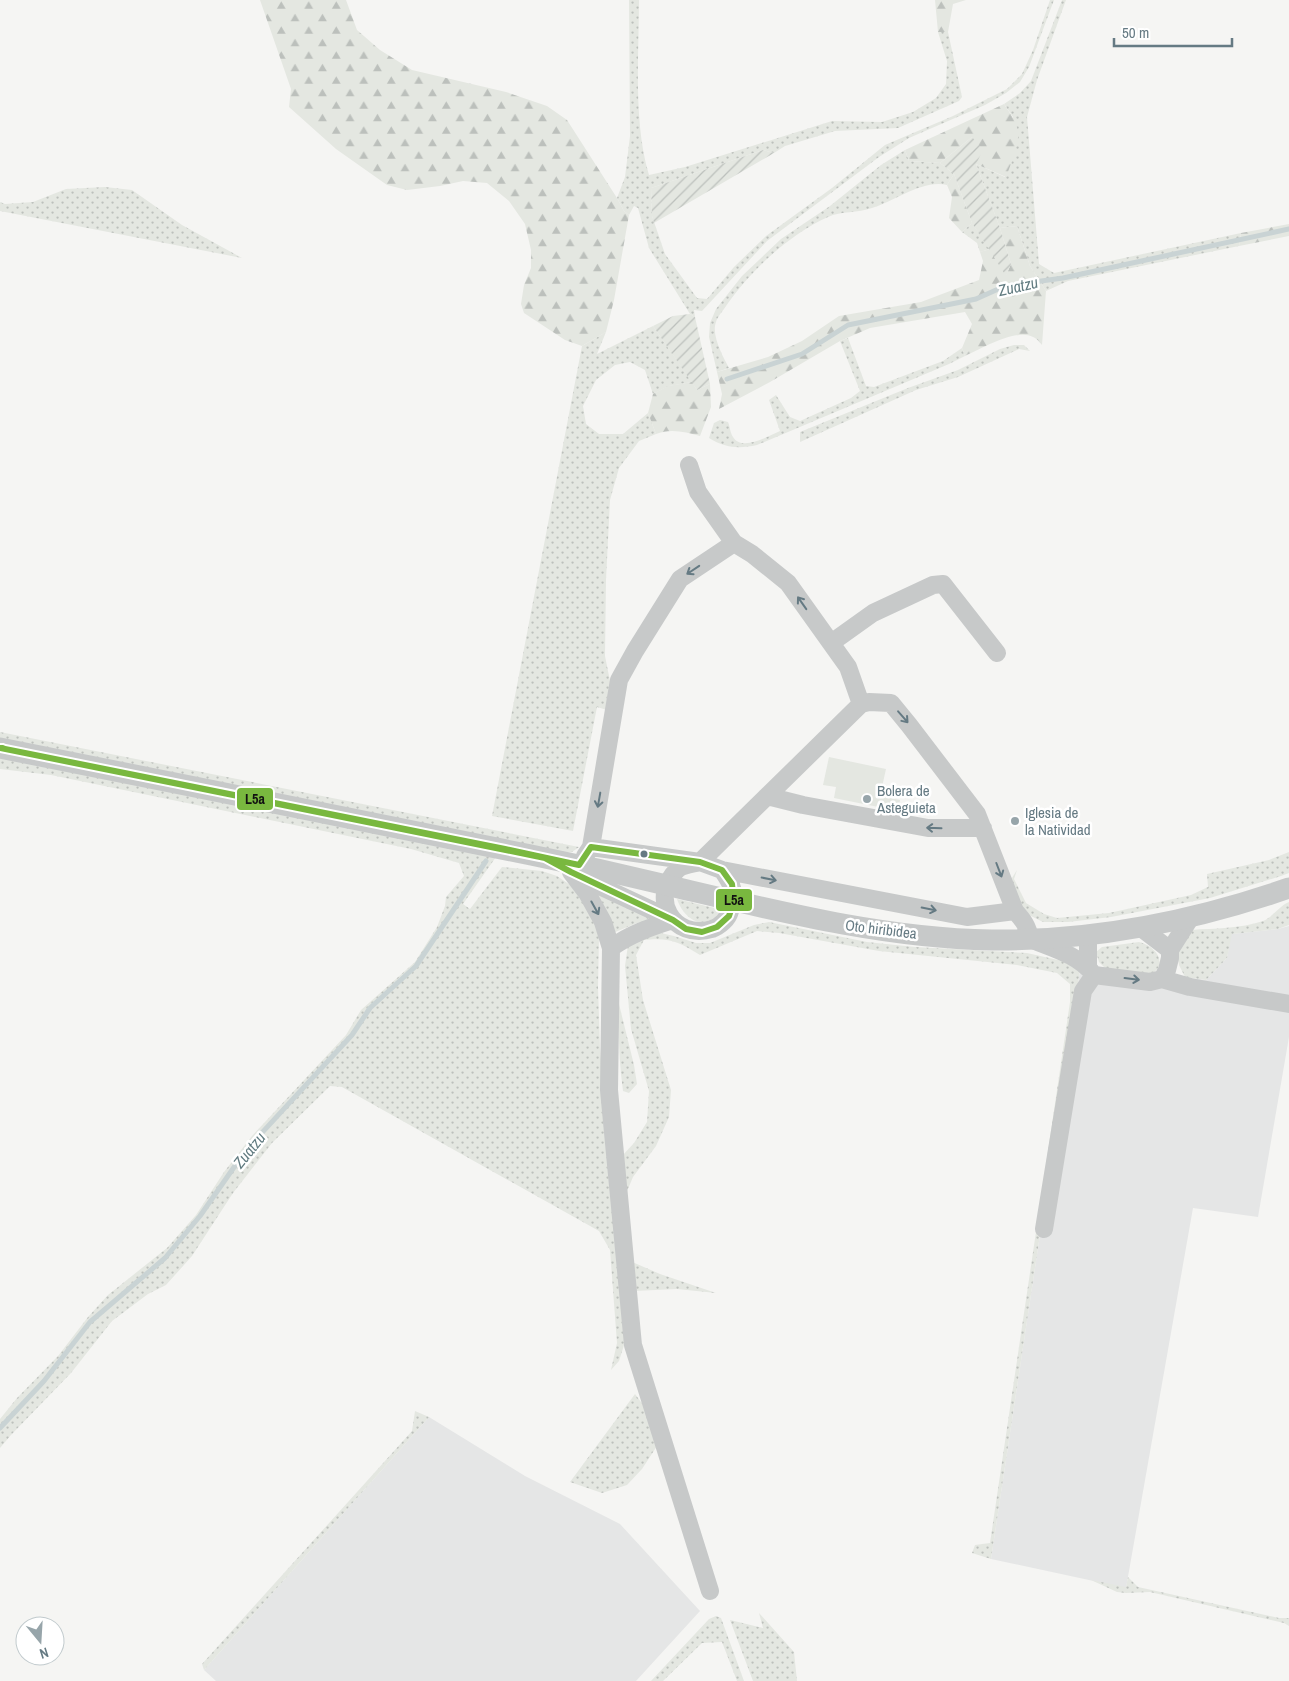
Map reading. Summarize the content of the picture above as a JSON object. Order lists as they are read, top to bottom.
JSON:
{
  "streets": {
    "street": ["Oto hiribidea"]
  },
  "water": ["Zuatzu"],
  "places": ["Bolera de Asteguieta", "Iglesia de la Natividad"],
  "lines": ["transit line L5a"],
  "scale_bar": "50 m",
  "north": "bottom"
}
